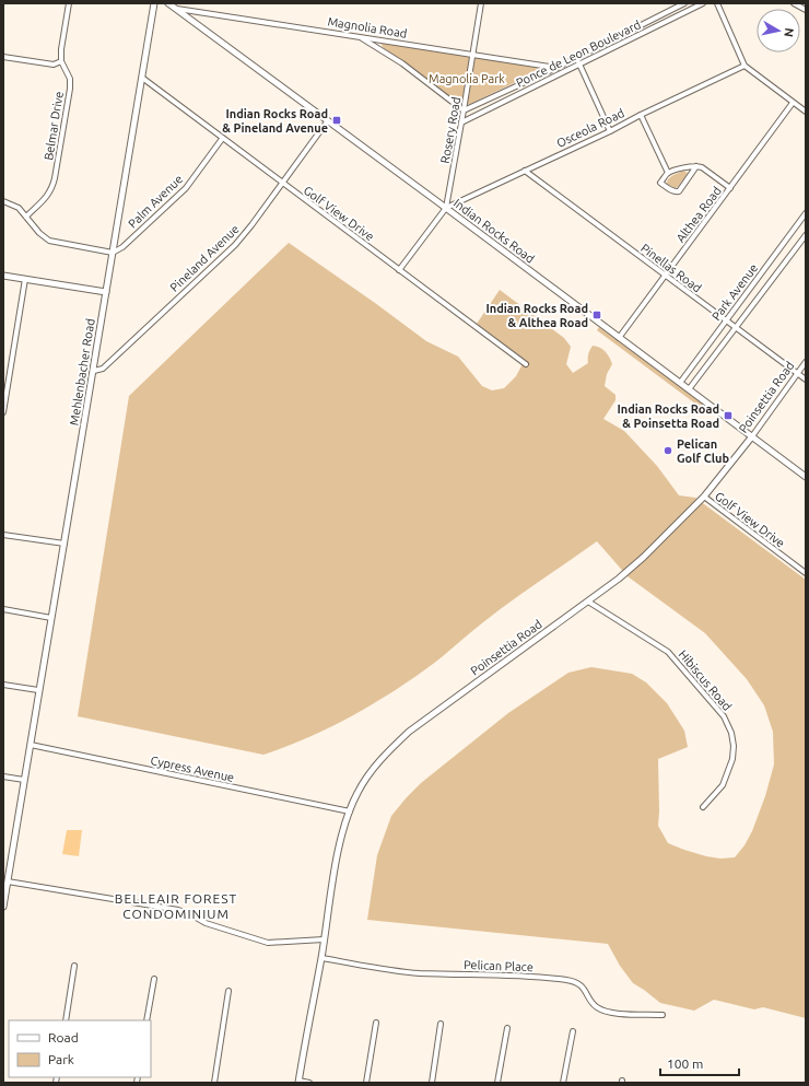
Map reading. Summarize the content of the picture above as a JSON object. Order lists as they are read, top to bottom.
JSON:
{
  "streets": {
    "street": [
      "Magnolia Road",
      "Ponce de Leon Boulevard",
      "Belmar Drive",
      "Osceola Road",
      "Rosery Road",
      "Palm Avenue",
      "Golf View Drive",
      "Althea Road",
      "Indian Rocks Road",
      "Pineland Avenue",
      "Pinellas Road",
      "Park Avenue",
      "Mehlenbacher Road",
      "Poinsettia Road",
      "Hibiscus Road",
      "Cypress Avenue",
      "Pelican Place"
    ]
  },
  "crossings": [
    ["Magnolia Road", "Ponce de Leon Boulevard"],
    ["Magnolia Road", "Rosery Road"],
    ["Magnolia Road", "Indian Rocks Road"],
    ["Ponce de Leon Boulevard", "Rosery Road"],
    ["Osceola Road", "Rosery Road"],
    ["Osceola Road", "Golf View Drive"],
    ["Osceola Road", "Indian Rocks Road"],
    ["Osceola Road", "Pinellas Road"],
    ["Rosery Road", "Indian Rocks Road"],
    ["Palm Avenue", "Golf View Drive"],
    ["Palm Avenue", "Mehlenbacher Road"],
    ["Golf View Drive", "Pineland Avenue"],
    ["Golf View Drive", "Mehlenbacher Road"],
    ["Golf View Drive", "Poinsettia Road"],
    ["Althea Road", "Indian Rocks Road"],
    ["Althea Road", "Pinellas Road"],
    ["Indian Rocks Road", "Pineland Avenue"],
    ["Indian Rocks Road", "Park Avenue"],
    ["Indian Rocks Road", "Poinsettia Road"],
    ["Pineland Avenue", "Mehlenbacher Road"],
    ["Pinellas Road", "Park Avenue"],
    ["Pinellas Road", "Poinsettia Road"],
    ["Mehlenbacher Road", "Cypress Avenue"],
    ["Poinsettia Road", "Hibiscus Road"],
    ["Poinsettia Road", "Cypress Avenue"],
    ["Poinsettia Road", "Pelican Place"]
  ],
  "districts": ["BELLEAIR FOREST CONDOMINIUM"],
  "parks": ["Magnolia Park"],
  "places": {
    "transit": ["Indian Rocks Road & Pineland Avenue", "Indian Rocks Road & Althea Road", "Indian Rocks Road & Poinsetta Road"],
    "other": ["Pelican Golf Club"]
  },
  "legend": ["Road", "Park"],
  "scale_bar": "100 m",
  "north": "right"
}
